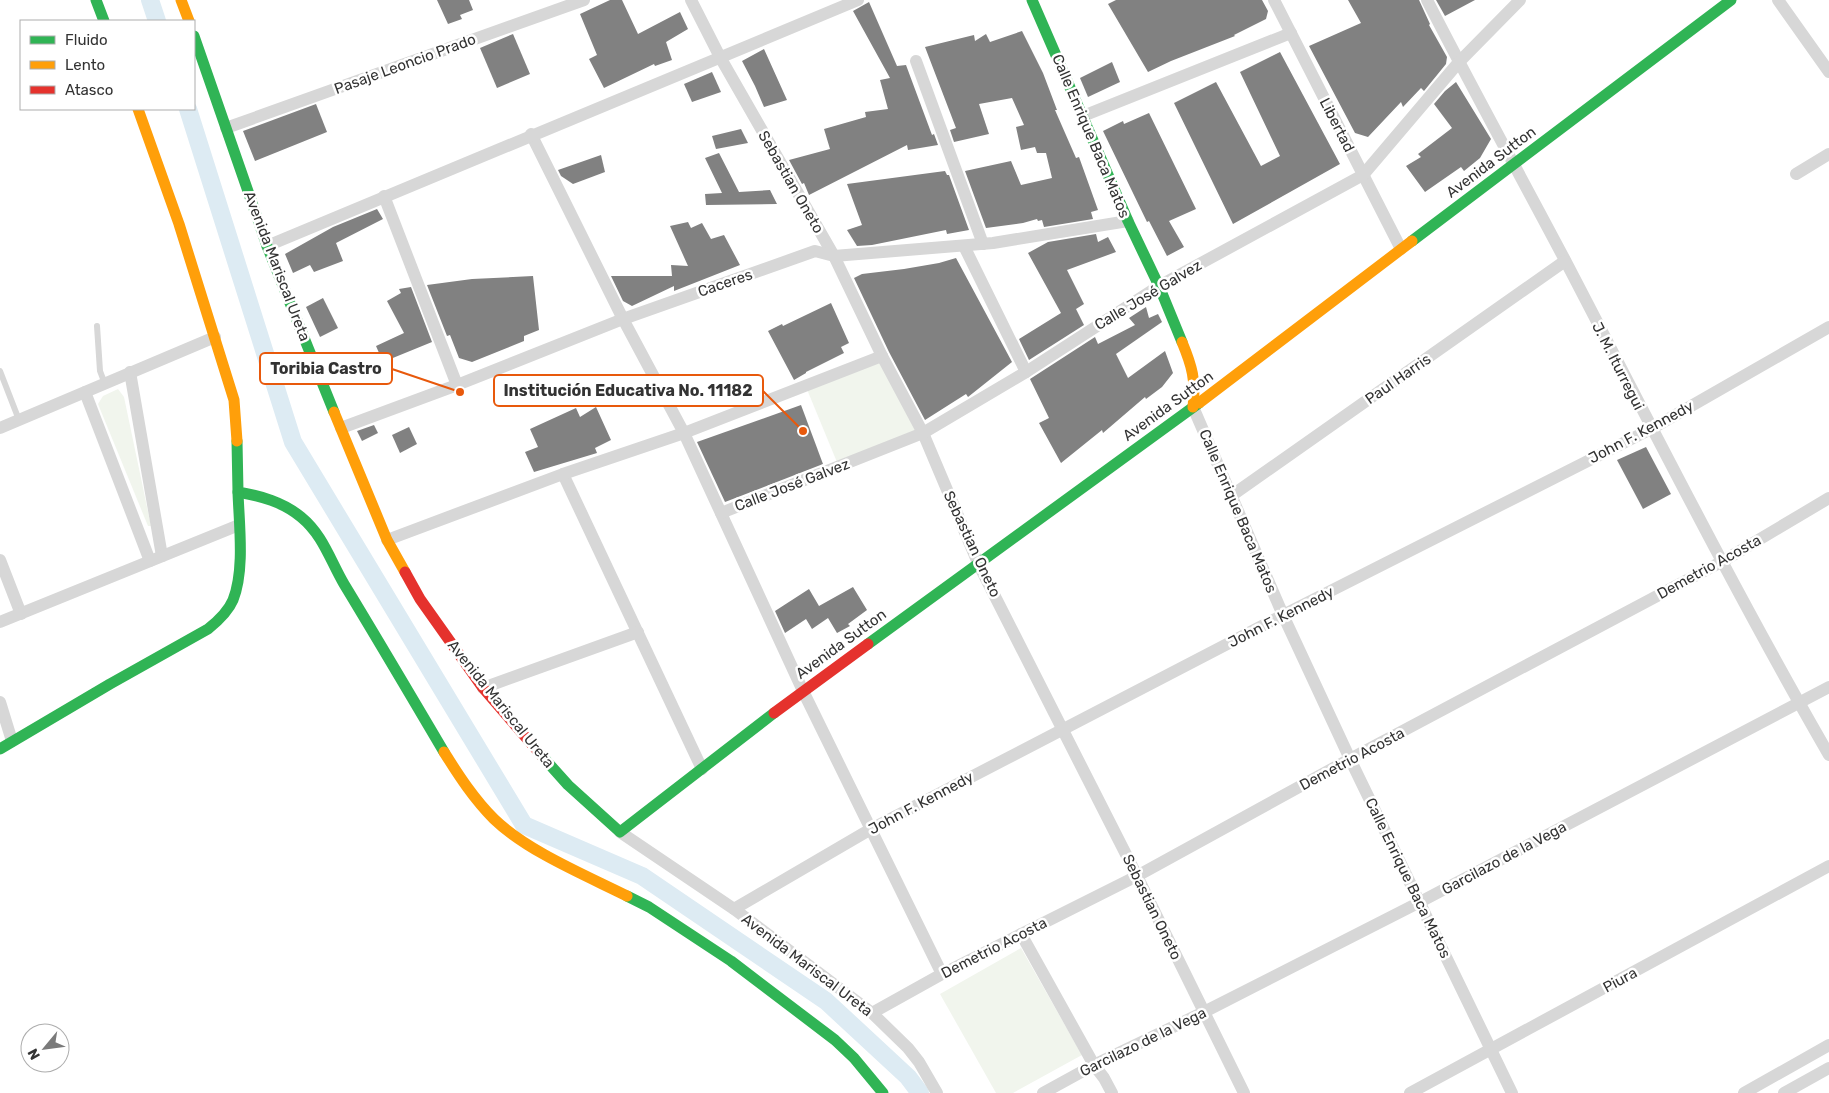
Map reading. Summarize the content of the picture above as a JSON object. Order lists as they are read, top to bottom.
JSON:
{
  "streets": {
    "street": [
      "Pasaje Leoncio Prado",
      "Libertad",
      "Calle Enrique Baca Matos",
      "Avenida Sutton",
      "Sebastian Oneto",
      "Avenida Mariscal Ureta",
      "Caceres",
      "Calle José Galvez",
      "J. M. Iturregui",
      "Paul Harris",
      "John F. Kennedy",
      "Demetrio Acosta",
      "Garcilazo de la Vega",
      "Piura"
    ]
  },
  "crossings": [
    ["Pasaje Leoncio Prado", "Avenida Mariscal Ureta"],
    ["Libertad", "Avenida Sutton"],
    ["Libertad", "Calle José Galvez"],
    ["Calle Enrique Baca Matos", "Avenida Sutton"],
    ["Calle Enrique Baca Matos", "Caceres"],
    ["Calle Enrique Baca Matos", "Calle José Galvez"],
    ["Calle Enrique Baca Matos", "Paul Harris"],
    ["Calle Enrique Baca Matos", "John F. Kennedy"],
    ["Calle Enrique Baca Matos", "Demetrio Acosta"],
    ["Calle Enrique Baca Matos", "Garcilazo de la Vega"],
    ["Calle Enrique Baca Matos", "Piura"],
    ["Avenida Sutton", "Sebastian Oneto"],
    ["Avenida Sutton", "Avenida Mariscal Ureta"],
    ["Avenida Sutton", "J. M. Iturregui"],
    ["Sebastian Oneto", "Caceres"],
    ["Sebastian Oneto", "Calle José Galvez"],
    ["Sebastian Oneto", "John F. Kennedy"],
    ["Sebastian Oneto", "Demetrio Acosta"],
    ["Sebastian Oneto", "Garcilazo de la Vega"],
    ["Avenida Mariscal Ureta", "Caceres"],
    ["Avenida Mariscal Ureta", "John F. Kennedy"],
    ["Avenida Mariscal Ureta", "Demetrio Acosta"],
    ["Calle José Galvez", "J. M. Iturregui"],
    ["J. M. Iturregui", "Paul Harris"],
    ["J. M. Iturregui", "John F. Kennedy"],
    ["J. M. Iturregui", "Demetrio Acosta"],
    ["J. M. Iturregui", "Garcilazo de la Vega"]
  ],
  "places": ["Toribia Castro", "Institución Educativa No. 11182"],
  "legend": ["Fluido", "Lento", "Atasco"],
  "north": "bottom left"
}
